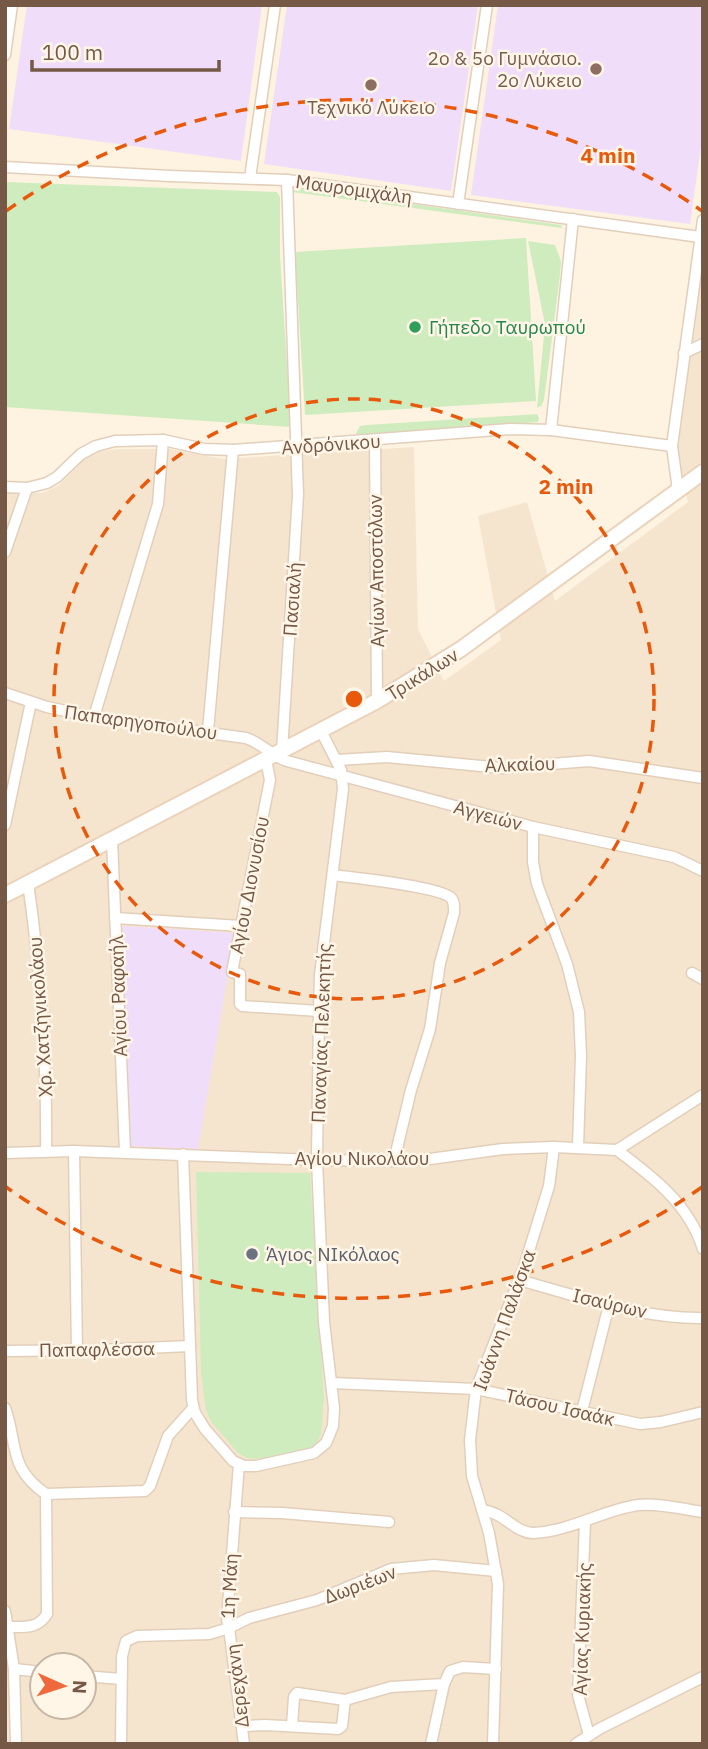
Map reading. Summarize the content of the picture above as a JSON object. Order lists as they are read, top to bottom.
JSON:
{
  "streets": {
    "main road": ["Τρικάλων"],
    "street": [
      "Μαυρομιχάλη",
      "Ανδρόνικου",
      "Αγίων Αποστόλων",
      "Πασιαλή",
      "Παπαρηγοπούλου",
      "Αλκαίου",
      "Αγγειών",
      "Αγίου Διονυσίου",
      "Αγίου Ραφαήλ",
      "Χρ. Χατζηνικολάου",
      "Παναγίας Πελεκητής",
      "Αγίου Νικολάου",
      "Ισαύρων",
      "Ιωάννη Παλάσκα",
      "Παπαφλέσσα",
      "Τάσου Ισαάκ",
      "Δωριέων",
      "1η Μάη",
      "Αγίας Κυριακής",
      "Δερεχάνη"
    ]
  },
  "crossings": [
    ["Μαυρομιχάλη", "Πασιαλή"],
    ["Ανδρόνικου", "Αγίων Αποστόλων"],
    ["Ανδρόνικου", "Πασιαλή"],
    ["Αγίων Αποστόλων", "Τρικάλων"],
    ["Πασιαλή", "Τρικάλων"],
    ["Πασιαλή", "Παπαρηγοπούλου"],
    ["Πασιαλή", "Αγγειών"],
    ["Πασιαλή", "Αγίου Διονυσίου"],
    ["Τρικάλων", "Παπαρηγοπούλου"],
    ["Τρικάλων", "Αγγειών"],
    ["Τρικάλων", "Αγίου Διονυσίου"],
    ["Τρικάλων", "Αγίου Ραφαήλ"],
    ["Τρικάλων", "Χρ. Χατζηνικολάου"],
    ["Τρικάλων", "Παναγίας Πελεκητής"],
    ["Παπαρηγοπούλου", "Αγγειών"],
    ["Παπαρηγοπούλου", "Αγίου Διονυσίου"],
    ["Αλκαίου", "Παναγίας Πελεκητής"],
    ["Αγγειών", "Αγίου Διονυσίου"],
    ["Αγγειών", "Παναγίας Πελεκητής"],
    ["Αγίου Διονυσίου", "Παναγίας Πελεκητής"],
    ["Αγίου Ραφαήλ", "Αγίου Νικολάου"],
    ["Χρ. Χατζηνικολάου", "Αγίου Νικολάου"],
    ["Παναγίας Πελεκητής", "Αγίου Νικολάου"],
    ["Παναγίας Πελεκητής", "Τάσου Ισαάκ"],
    ["Αγίου Νικολάου", "Ιωάννη Παλάσκα"],
    ["Ισαύρων", "Ιωάννη Παλάσκα"],
    ["Ιωάννη Παλάσκα", "Τάσου Ισαάκ"],
    ["Ιωάννη Παλάσκα", "Δωριέων"],
    ["Δωριέων", "1η Μάη"],
    ["Δωριέων", "Δερεχάνη"],
    ["1η Μάη", "Δερεχάνη"]
  ],
  "places": [
    "2ο & 5ο Γυμνάσιο. 2ο Λύκειο",
    "Τεχνικό Λύκειο",
    "Γήπεδο Ταυρωπού",
    "Άγιος ΝΙκόλαος"
  ],
  "scale_bar": "100 m",
  "north": "right",
  "rings": ["4 min", "2 min"]
}
